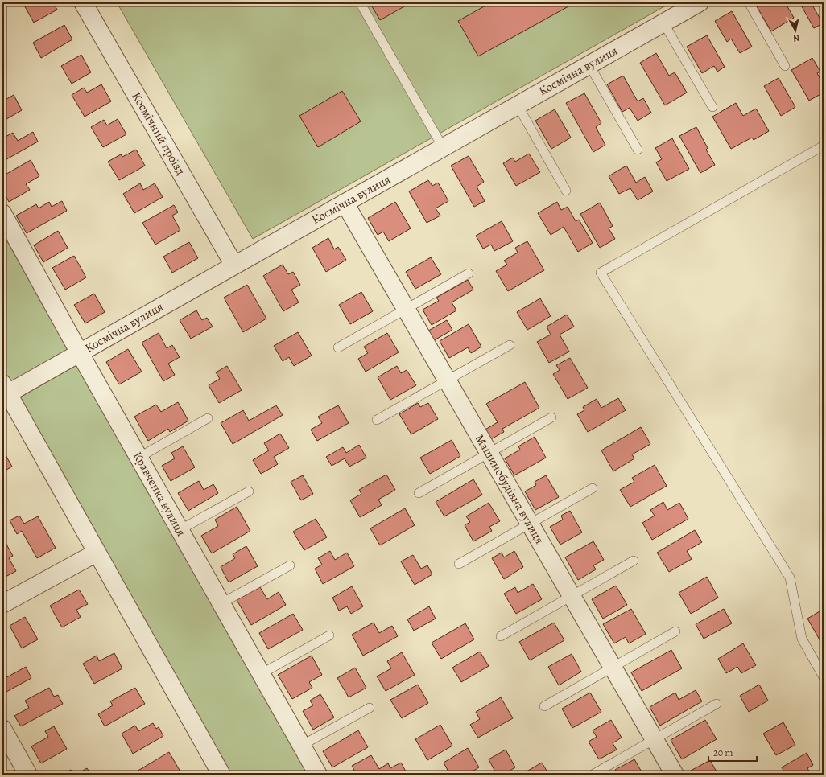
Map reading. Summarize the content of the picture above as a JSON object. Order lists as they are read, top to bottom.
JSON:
{
  "streets": {
    "street": [
      "Космічна вулиця",
      "Космічний проїзд",
      "Машинобудівна вулиця",
      "Кравченка вулиця"
    ]
  },
  "crossings": [
    ["Космічна вулиця", "Космічний проїзд"],
    ["Космічна вулиця", "Машинобудівна вулиця"],
    ["Космічна вулиця", "Кравченка вулиця"]
  ],
  "scale_bar": "20 m",
  "north": "bottom"
}
